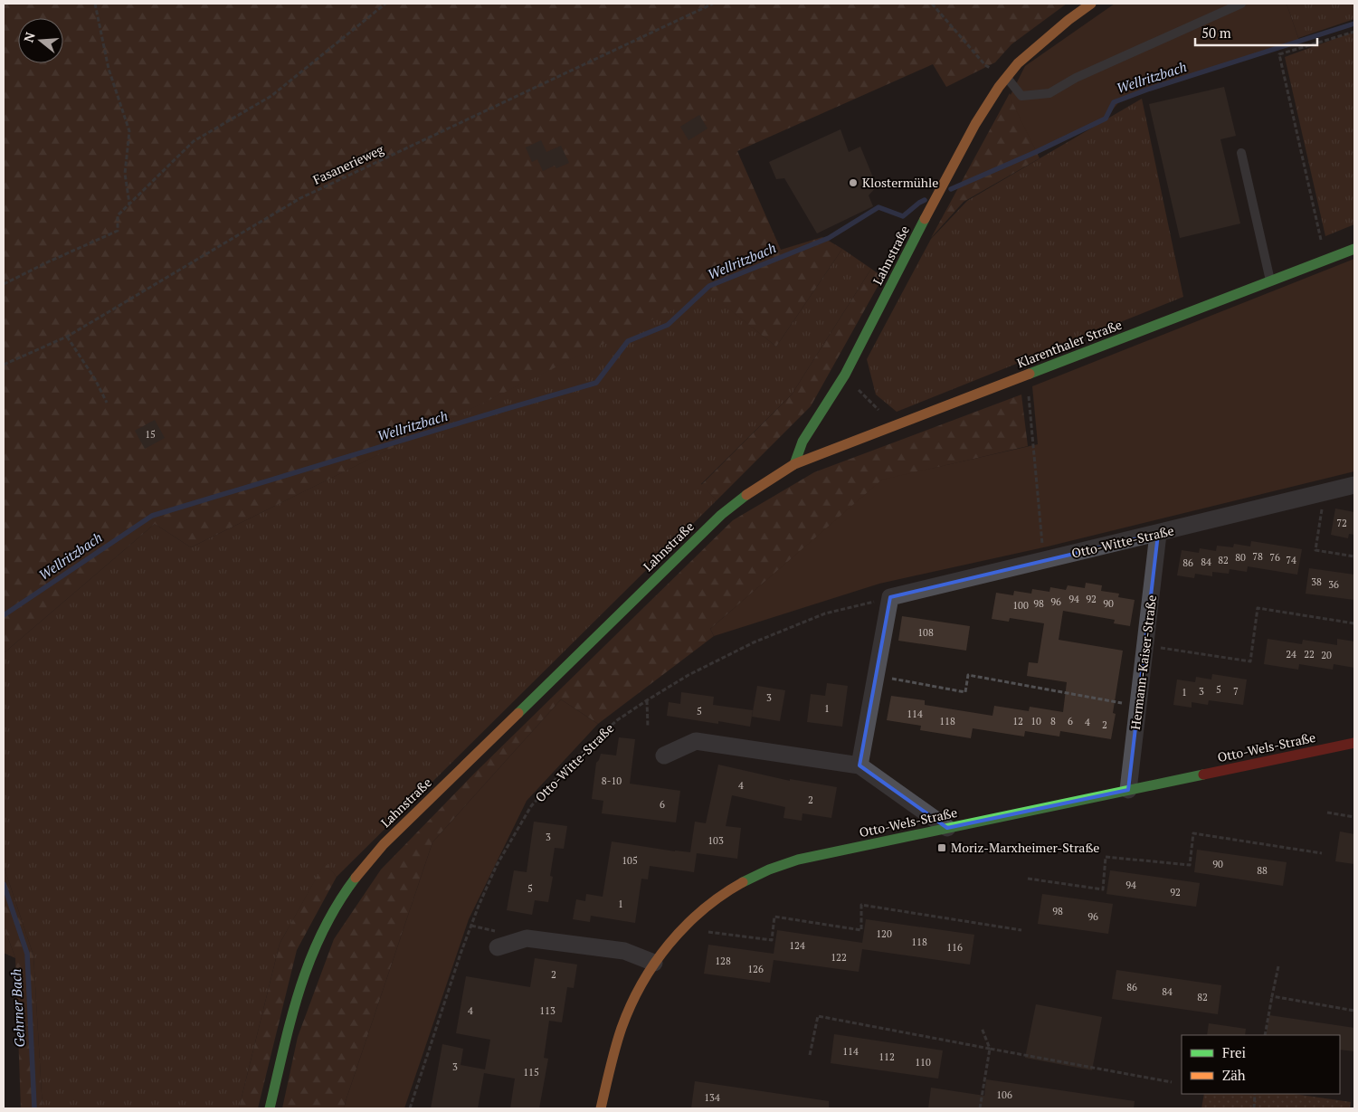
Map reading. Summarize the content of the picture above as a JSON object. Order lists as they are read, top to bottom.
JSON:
{
  "streets": {
    "street": [
      "Lahnstraße",
      "Klarenthaler Straße",
      "Otto-Witte-Straße",
      "Hermann-Kaiser-Straße",
      "Otto-Wels-Straße"
    ],
    "path": ["Fasanerieweg"]
  },
  "crossings": [
    ["Lahnstraße", "Klarenthaler Straße"],
    ["Otto-Witte-Straße", "Hermann-Kaiser-Straße"],
    ["Hermann-Kaiser-Straße", "Otto-Wels-Straße"]
  ],
  "water": ["Wellritzbach", "Gehrner Bach"],
  "places": {
    "other": ["Klostermühle"],
    "transit": ["Moriz-Marxheimer-Straße"]
  },
  "house_numbers": [
    "15",
    "72",
    "78",
    "80",
    "76",
    "82",
    "74",
    "84",
    "86",
    "38",
    "36",
    "94",
    "92",
    "96",
    "98",
    "90",
    "100",
    "108",
    "24",
    "22",
    "20",
    "5",
    "3",
    "7",
    "1",
    "3",
    "1",
    "5",
    "114",
    "118",
    "12",
    "10",
    "8",
    "6",
    "4",
    "2",
    "8-10",
    "4",
    "2",
    "6",
    "3",
    "103",
    "105",
    "90",
    "88",
    "94",
    "5",
    "92",
    "1",
    "98",
    "96",
    "120",
    "118",
    "124",
    "116",
    "122",
    "128",
    "126",
    "2",
    "86",
    "84",
    "82",
    "4",
    "113",
    "114",
    "112",
    "110",
    "3",
    "115",
    "106",
    "134"
  ],
  "legend": ["Frei", "Zäh"],
  "scale_bar": "50 m",
  "north": "left"
}
